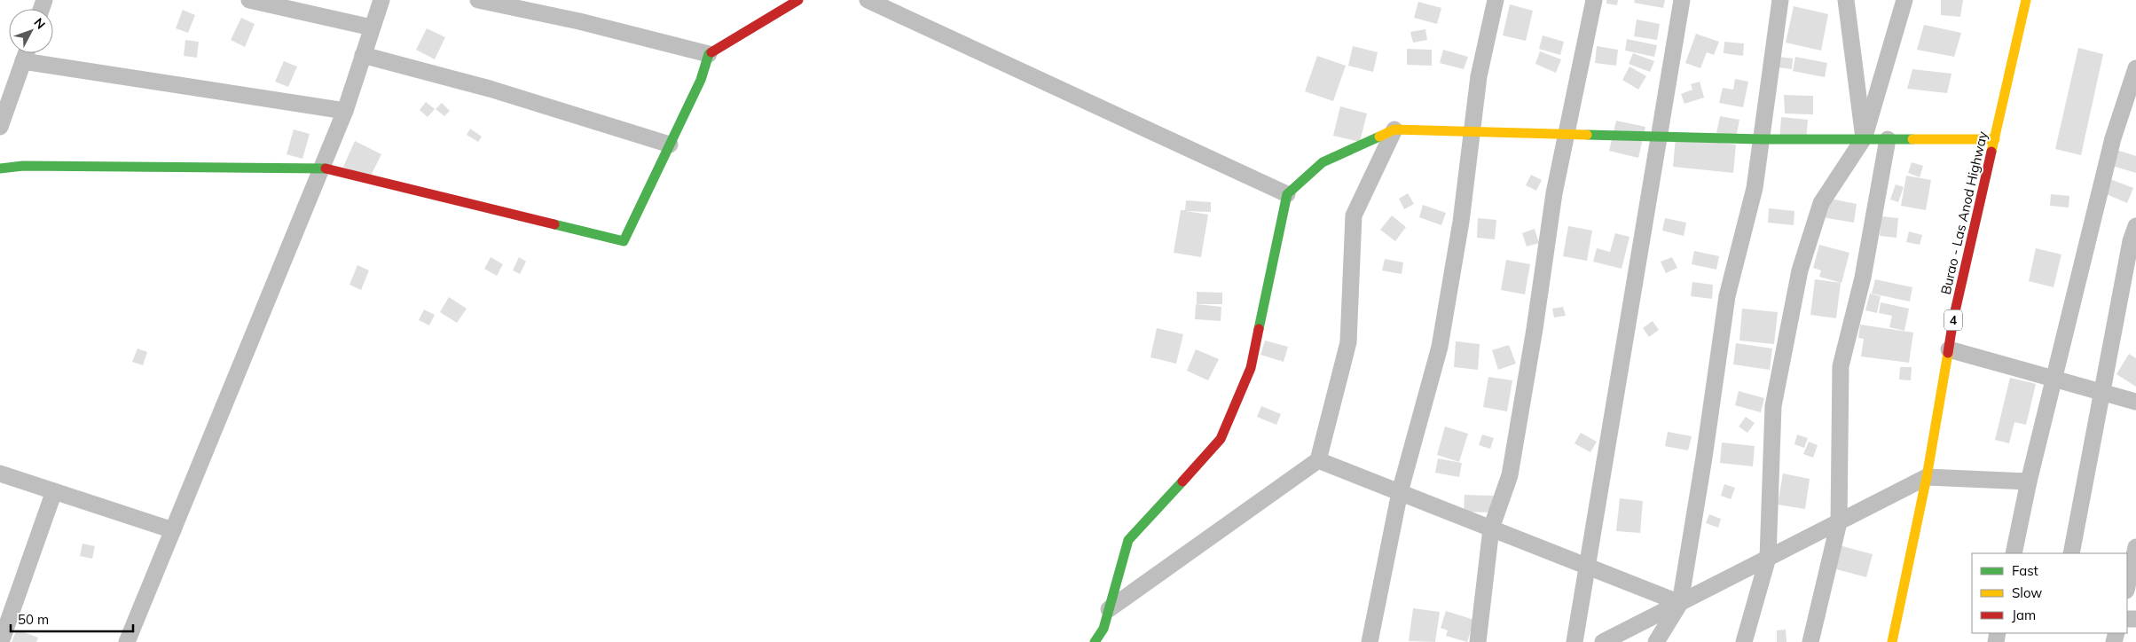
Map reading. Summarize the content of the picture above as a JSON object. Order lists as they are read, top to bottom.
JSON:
{
  "streets": {
    "main road": ["Burao - Las Anod Highway", "4"]
  },
  "legend": ["Fast", "Slow", "Jam"],
  "scale_bar": "50 m",
  "north": "top right"
}
